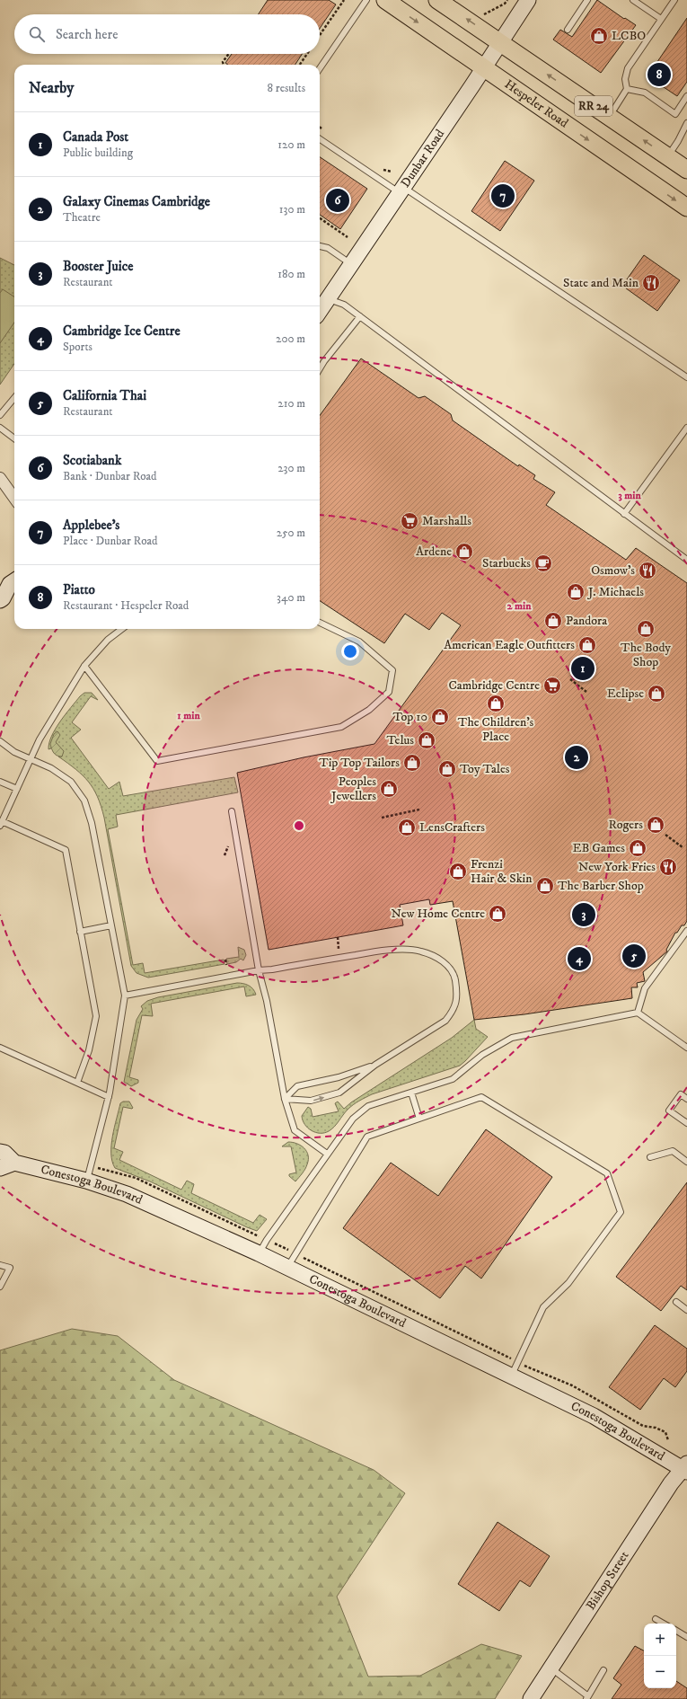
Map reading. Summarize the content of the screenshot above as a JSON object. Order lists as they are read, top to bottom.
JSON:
{
  "streets": {
    "main road": ["Hespeler Road", "RR 24"],
    "street": ["Dunbar Road", "Conestoga Boulevard", "Bishop Street"]
  },
  "crossings": [
    ["Hespeler Road", "Dunbar Road"],
    ["RR 24", "Dunbar Road"],
    ["Conestoga Boulevard", "Bishop Street"]
  ],
  "places": {
    "shop": [
      "LCBO",
      "Ardene",
      "J. Michaels",
      "Pandora",
      "The Body Shop",
      "American Eagle Outfitters",
      "Eclipse",
      "The Children's Place",
      "Top 10",
      "Telus",
      "Tip Top Tailors",
      "Toy Tales",
      "Peoples Jewellers",
      "Rogers",
      "LensCrafters",
      "EB Games",
      "Frenzi Hair & Skin",
      "The Barber Shop",
      "New Home Centre"
    ],
    "restaurant": ["State and Main", "Osmow's", "New York Fries"],
    "supermarket": ["Marshalls", "Cambridge Centre"],
    "cafe": ["Starbucks"]
  },
  "page": {
    "search": "Search here",
    "pins": [
      "8",
      "7",
      "6",
      "1",
      "2",
      "3",
      "5",
      "4"
    ],
    "heading": ["Nearby", "8 results"],
    "list": [
      {
        "mark": "1",
        "name": "Canada Post",
        "note": "Public building",
        "value": "120 m"
      },
      {
        "mark": "2",
        "name": "Galaxy Cinemas Cambridge",
        "note": "Theatre",
        "value": "130 m"
      },
      {
        "mark": "3",
        "name": "Booster Juice",
        "note": "Restaurant",
        "value": "180 m"
      },
      {
        "mark": "4",
        "name": "Cambridge Ice Centre",
        "note": "Sports",
        "value": "200 m"
      },
      {
        "mark": "5",
        "name": "California Thai",
        "note": "Restaurant",
        "value": "210 m"
      },
      {
        "mark": "6",
        "name": "Scotiabank",
        "note": "Bank · Dunbar Road",
        "value": "230 m"
      },
      {
        "mark": "7",
        "name": "Applebee's",
        "note": "Place · Dunbar Road",
        "value": "250 m"
      },
      {
        "mark": "8",
        "name": "Piatto",
        "note": "Restaurant · Hespeler Road",
        "value": "340 m"
      }
    ],
    "map_buttons": ["+", "−"]
  },
  "rings": ["3 min", "2 min", "1 min"]
}
